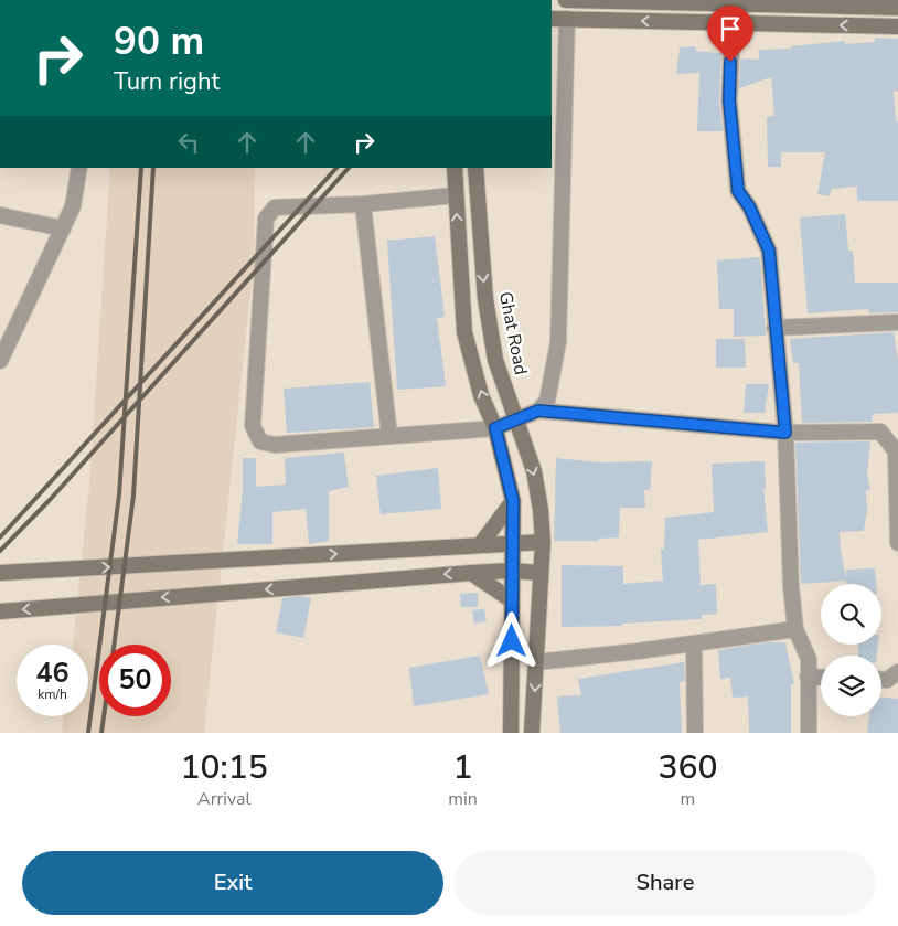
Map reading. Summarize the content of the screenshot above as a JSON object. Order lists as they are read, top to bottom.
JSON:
{
  "streets": {
    "main road": ["Ghat Road"]
  },
  "page": {
    "turn": ["90 m", "Turn right"],
    "speed": "46 km/h",
    "limit": "50",
    "eta": [
      "10:15",
      "Arrival",
      "1",
      "min",
      "360",
      "m"
    ],
    "buttons": ["Exit", "Share"]
  }
}
